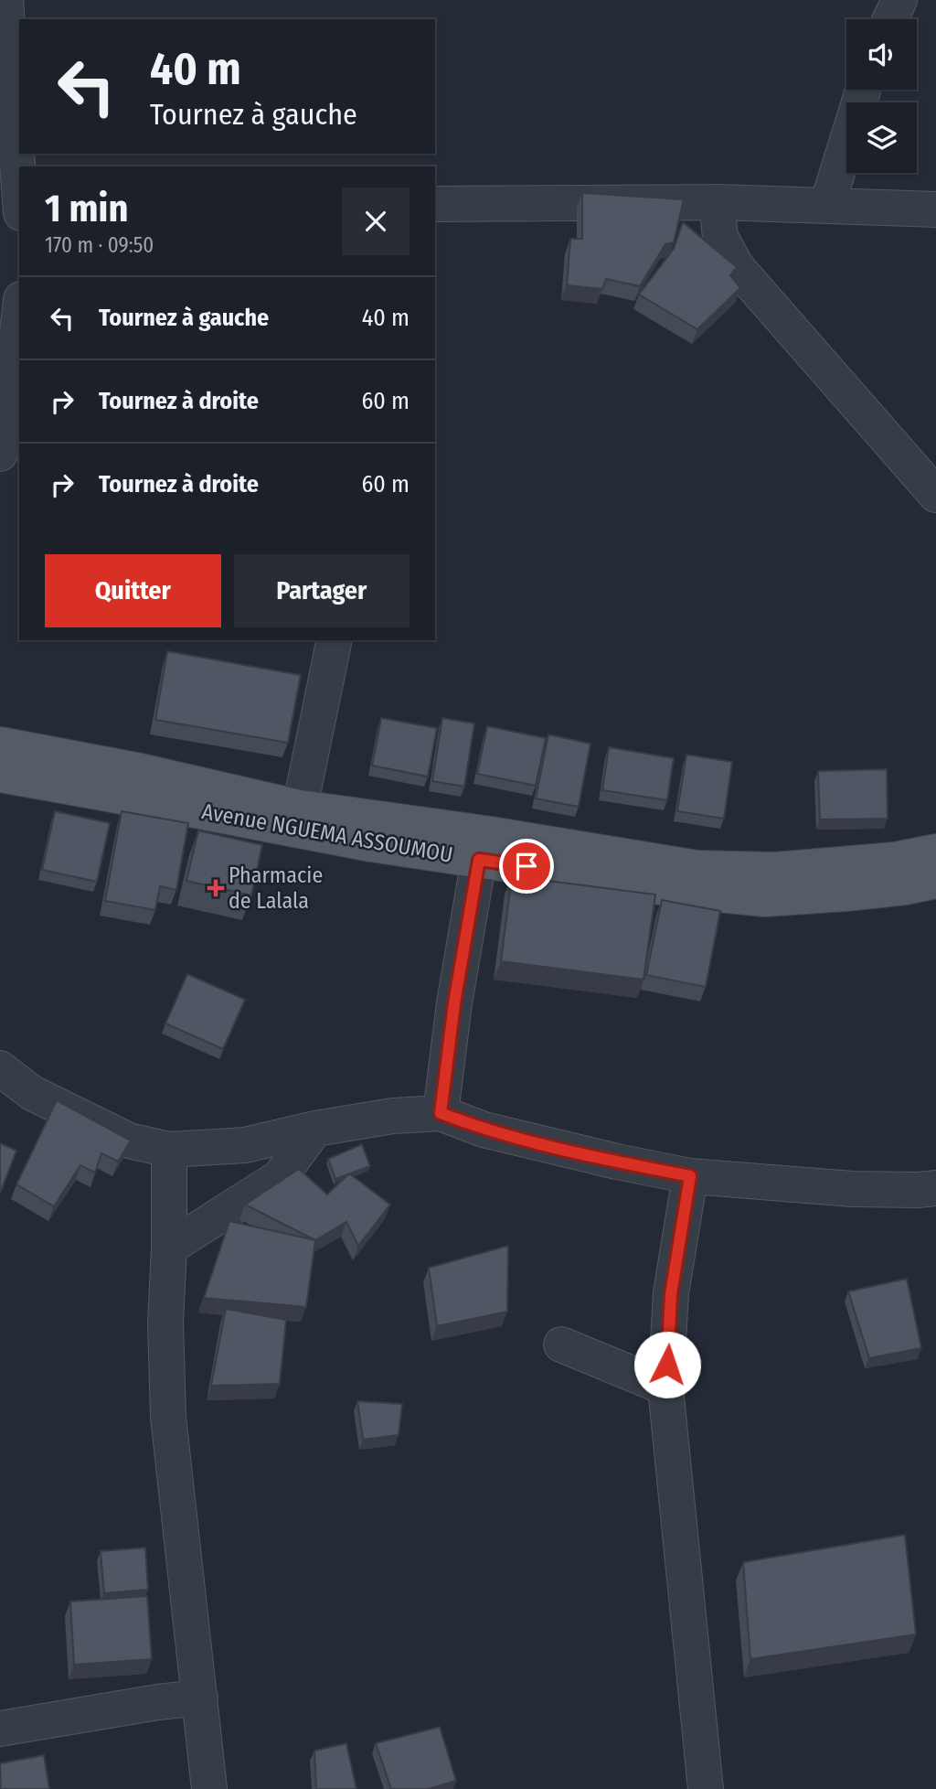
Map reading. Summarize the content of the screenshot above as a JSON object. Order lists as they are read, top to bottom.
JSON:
{
  "streets": {
    "main road": ["Avenue NGUEMA ASSOUMOU"]
  },
  "places": {
    "health": ["Pharmacie de Lalala"]
  },
  "page": {
    "turn": ["40 m", "Tournez à gauche"],
    "heading": ["1 min", "170 m · 09:50"],
    "list": [
      {
        "name": "Tournez à gauche",
        "value": "40 m"
      },
      {
        "name": "Tournez à droite",
        "value": "60 m"
      },
      {
        "name": "Tournez à droite",
        "value": "60 m"
      }
    ],
    "buttons": ["Quitter", "Partager"]
  }
}
